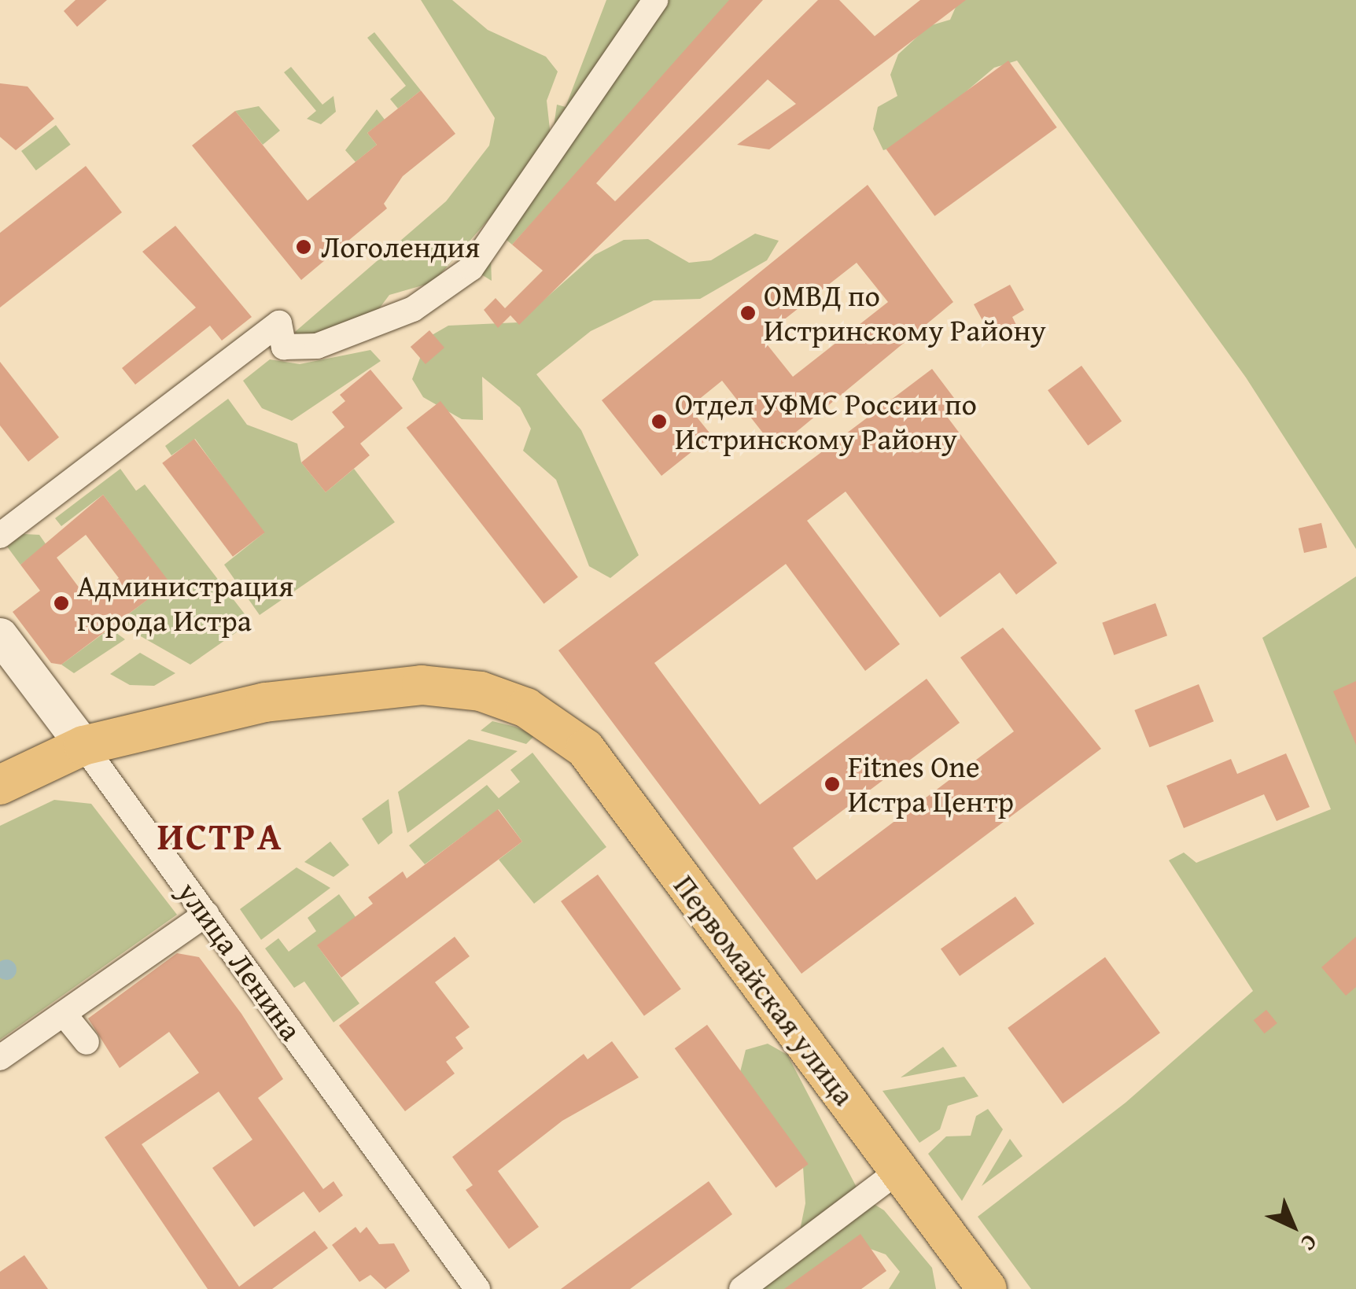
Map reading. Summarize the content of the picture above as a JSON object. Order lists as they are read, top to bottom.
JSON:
{
  "streets": {
    "main road": ["улица Ленина", "Первомайская улица"]
  },
  "crossings": [
    ["улица Ленина", "Первомайская улица"]
  ],
  "districts": ["ИСТРА"],
  "places": [
    "Логолендия",
    "ОМВД по Истринскому Району",
    "Отдел УФМС России по Истринскому Району",
    "Администрация города Истра",
    "Fitnes One Истра Центр"
  ],
  "north": "bottom right"
}
